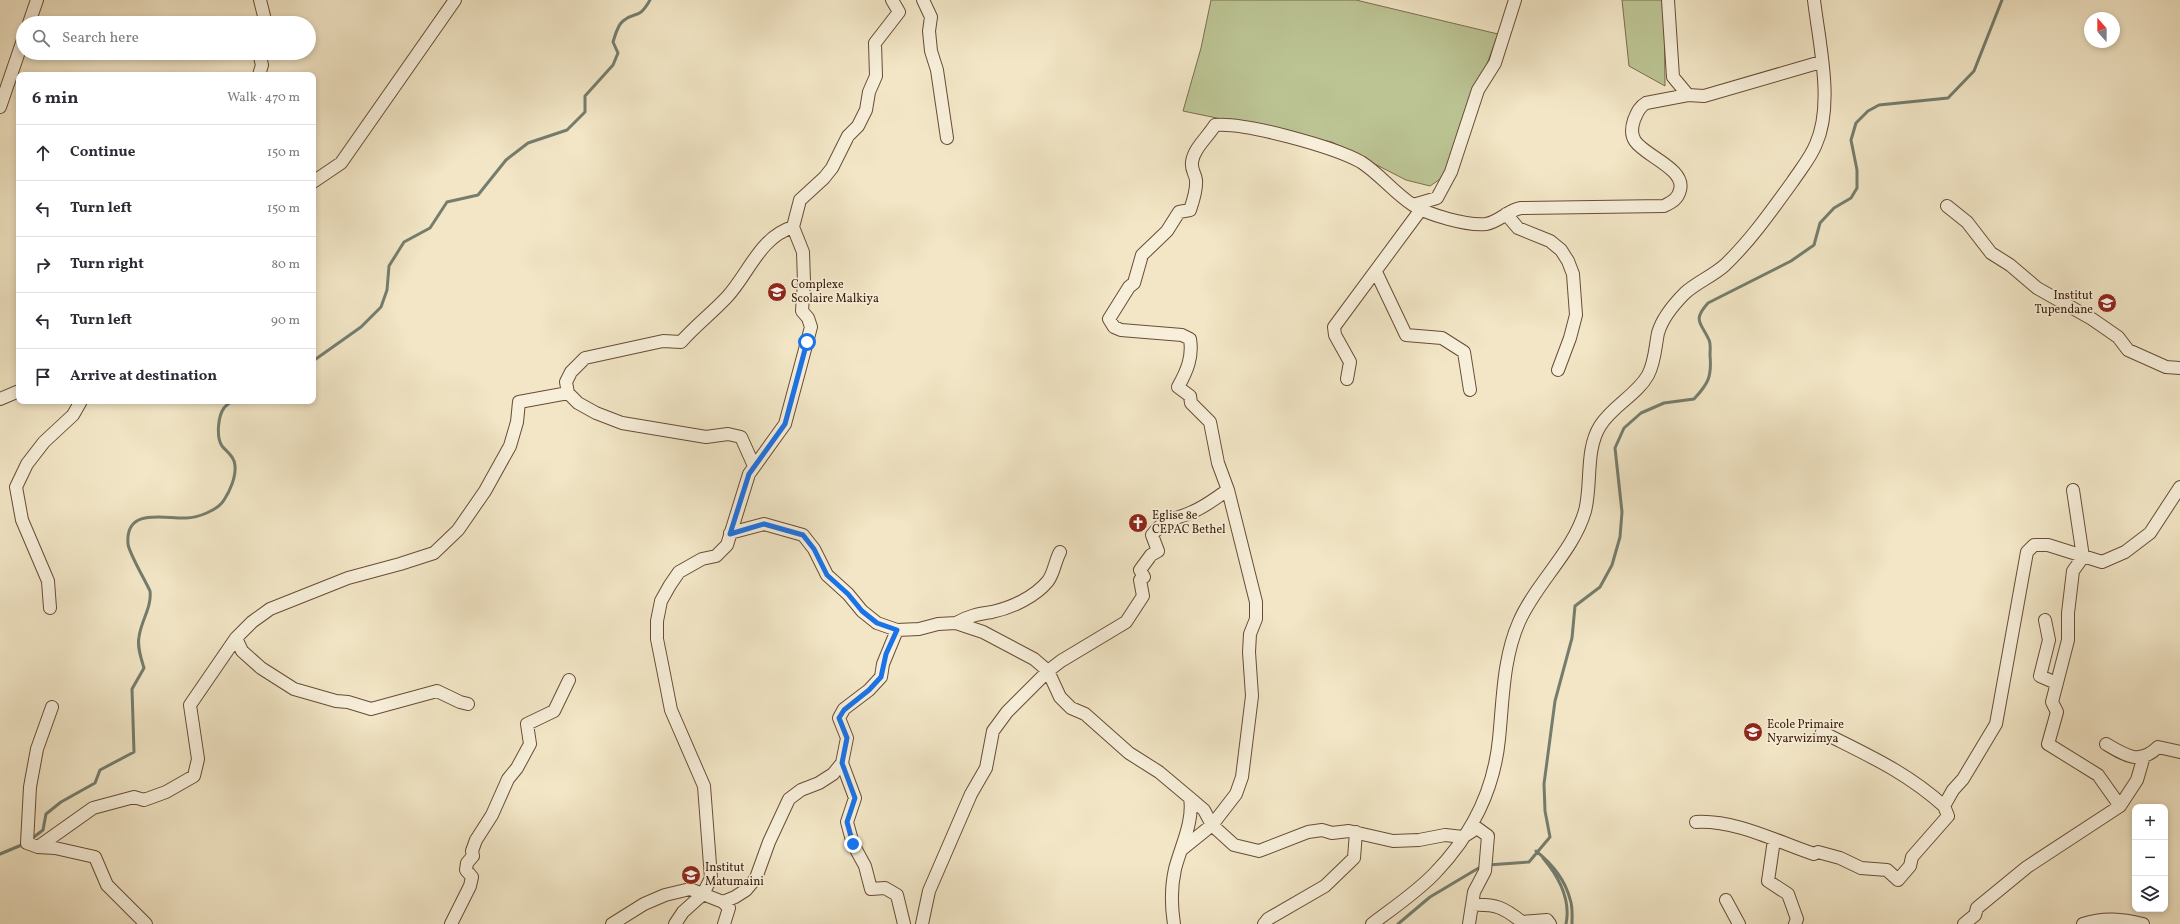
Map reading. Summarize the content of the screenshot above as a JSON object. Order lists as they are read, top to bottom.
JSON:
{
  "places": {
    "school or university": [
      "Complexe Scolaire Malkiya",
      "Institut Tupendane",
      "Ecole Primaire Nyarwizimya",
      "Institut Matumaini"
    ],
    "church": ["Eglise 8e CEPAC Bethel"]
  },
  "north": "top",
  "page": {
    "search": "Search here",
    "heading": ["6 min", "Walk · 470 m"],
    "list": [
      ["Continue", "150 m"],
      ["Turn left", "150 m"],
      ["Turn right", "80 m"],
      ["Turn left", "90 m"],
      "Arrive at destination"
    ],
    "map_buttons": ["+", "−"]
  }
}
